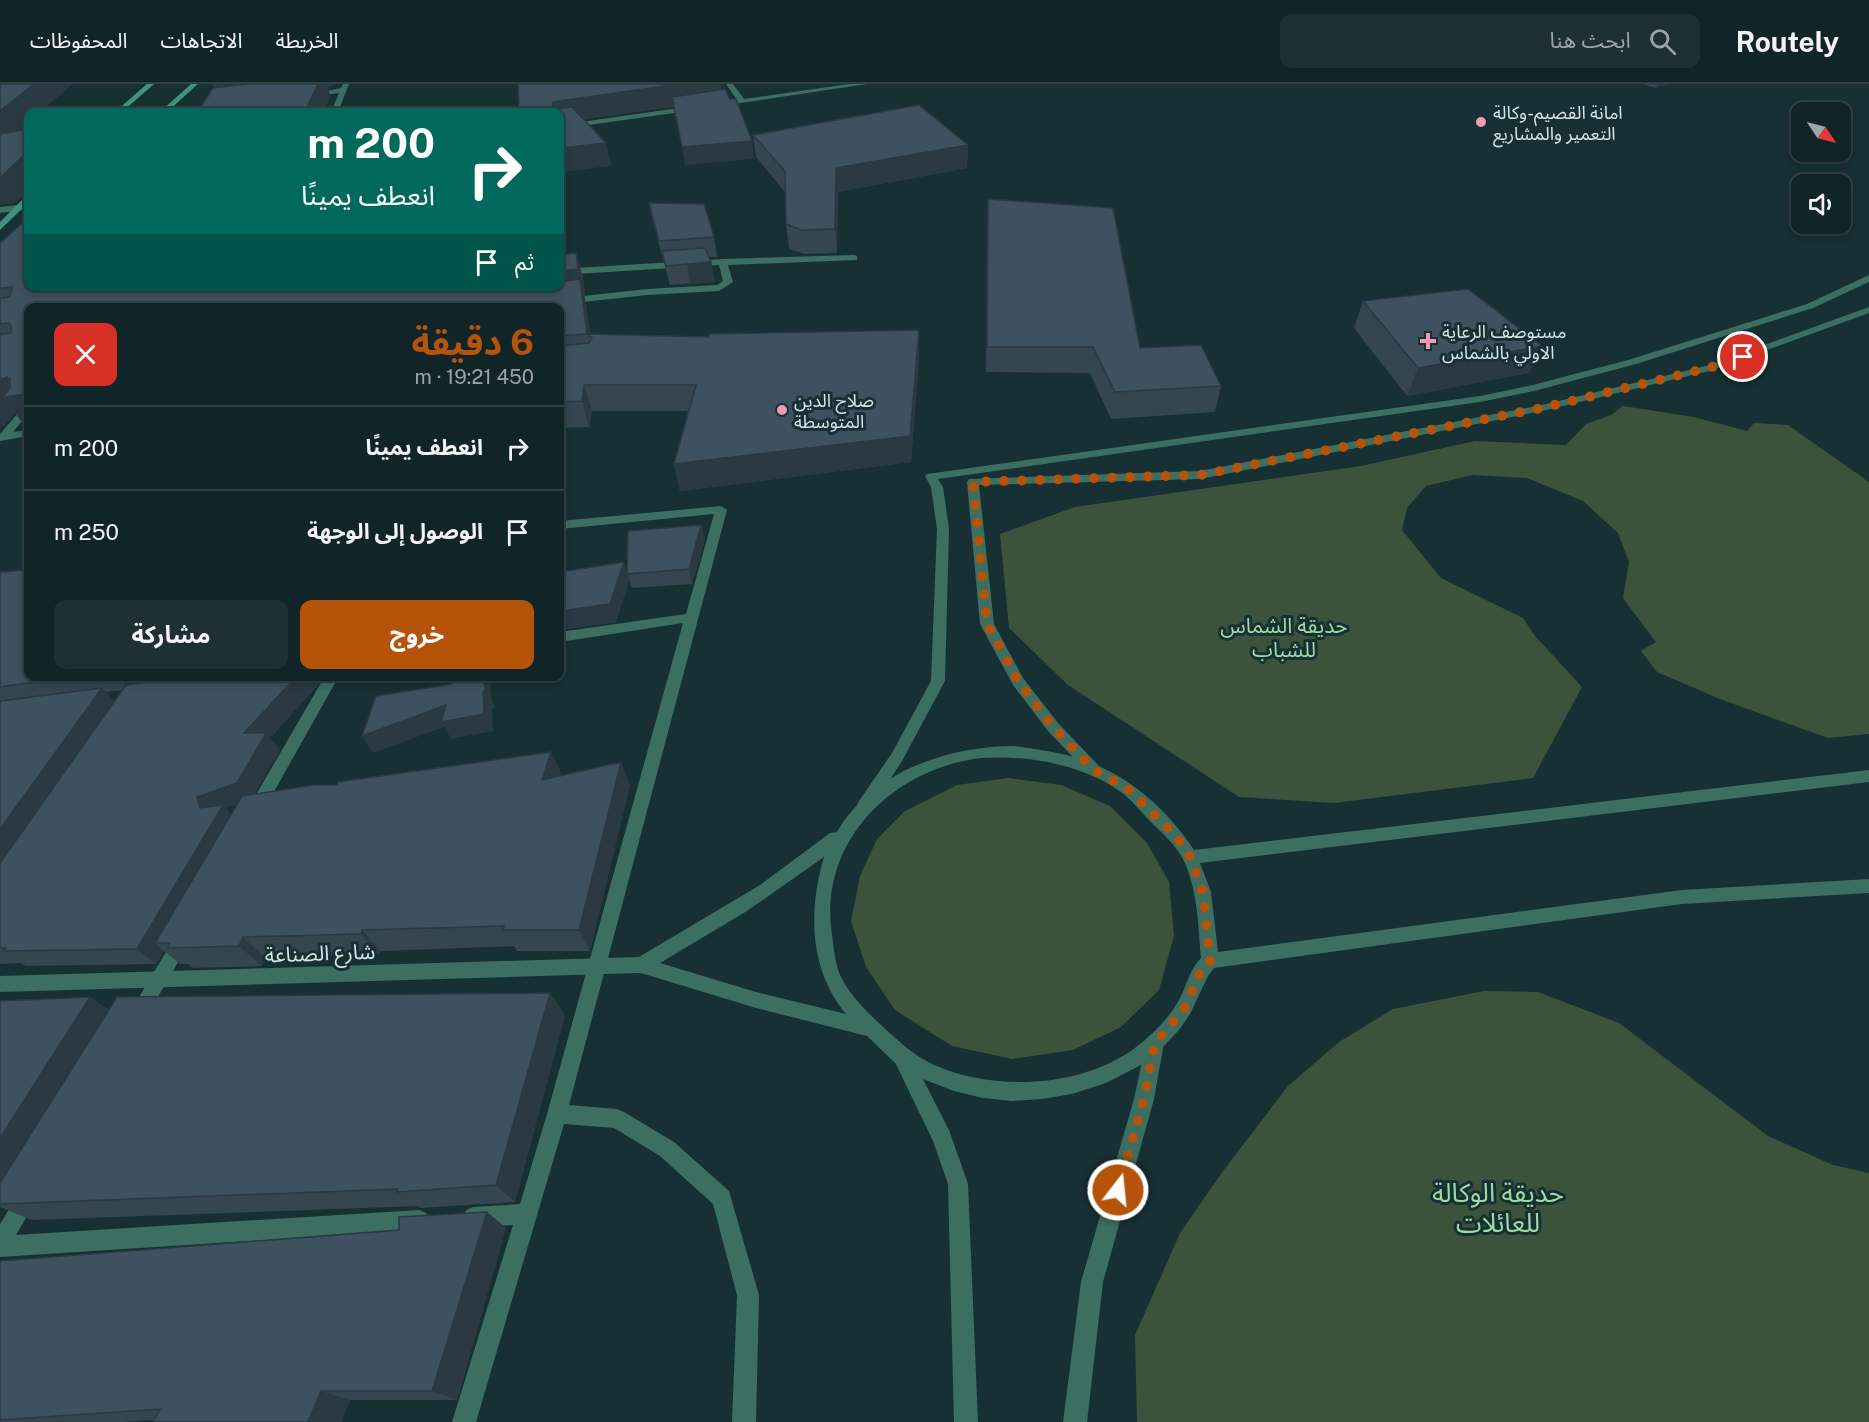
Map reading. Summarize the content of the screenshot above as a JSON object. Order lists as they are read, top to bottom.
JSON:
{
  "streets": {
    "street": ["شارع الصناعة"]
  },
  "parks": ["حديقة الشماس للشباب", "حديقة الوكالة للعائلات"],
  "places": {
    "other": ["امانة القصيم-وكالة التعمير والمشاريع", "صلاح الدين المتوسطة"],
    "health": ["مستوصف الرعاية الاولي بالشماس"]
  },
  "north": "bottom right",
  "page": {
    "header": "Routely",
    "search": "ابحث هنا",
    "nav": ["الخريطة", "الاتجاهات", "المحفوظات"],
    "turn": ["200 m", "انعطف يمينًا"],
    "then": "ثم",
    "heading": ["6 دقيقة", "450 m · 19:21"],
    "list": [
      {
        "name": "انعطف يمينًا",
        "value": "200 m"
      },
      {
        "name": "الوصول إلى الوجهة",
        "value": "250 m"
      }
    ],
    "buttons": ["خروج", "مشاركة"]
  }
}
